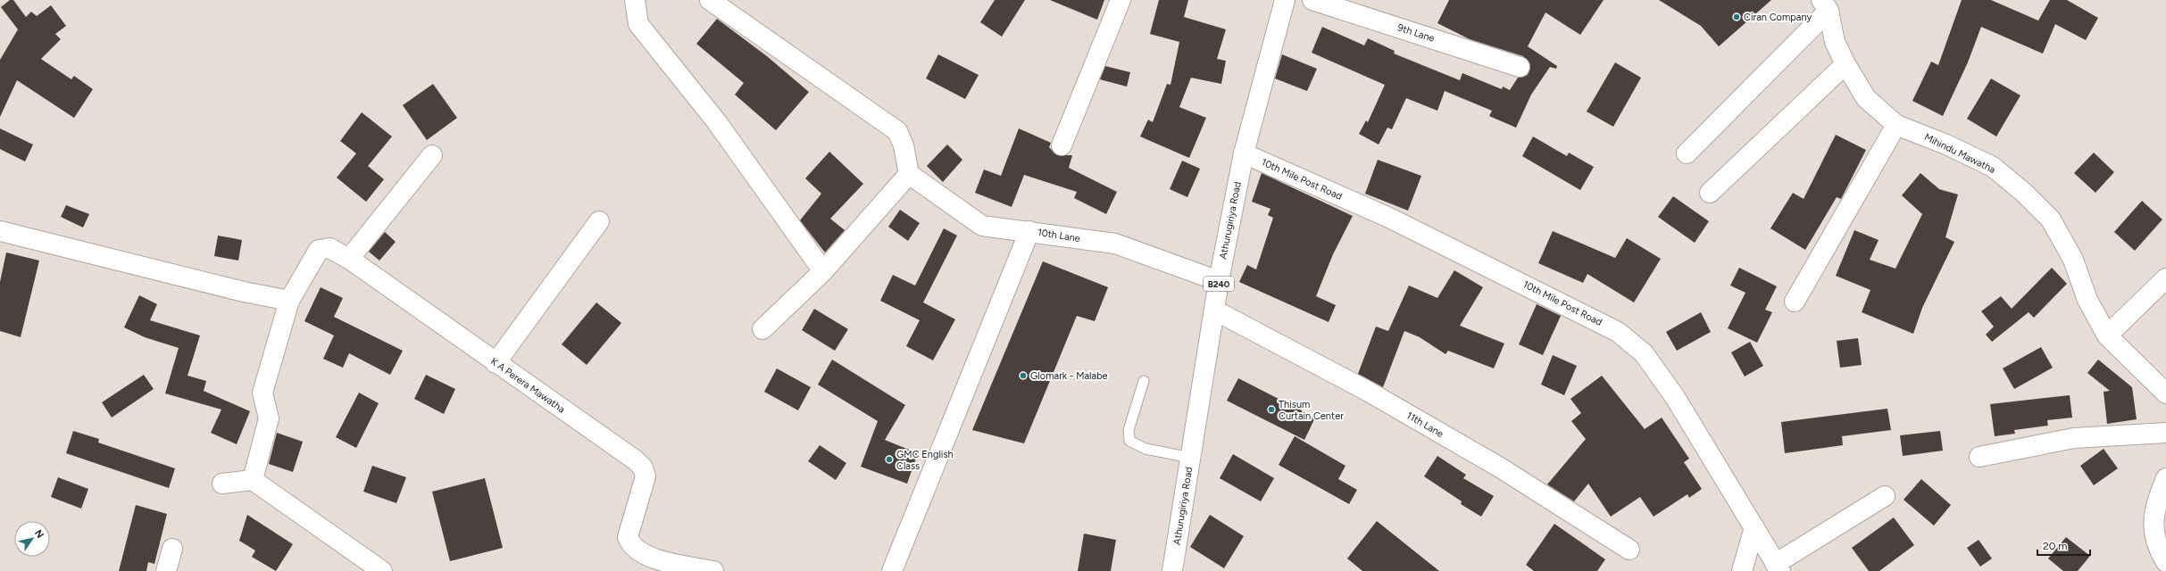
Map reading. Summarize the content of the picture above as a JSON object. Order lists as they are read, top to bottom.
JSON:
{
  "streets": {
    "street": [
      "9th Lane",
      "Mihindu Mawatha",
      "10th Mile Post Road",
      "Athurugiriya Road",
      "10th Lane",
      "B240",
      "K A Perera Mawatha",
      "11th Lane"
    ]
  },
  "crossings": [
    ["10th Mile Post Road", "Athurugiriya Road"],
    ["Athurugiriya Road", "10th Lane"],
    ["Athurugiriya Road", "11th Lane"]
  ],
  "places": [
    "Ciran Company",
    "Glomark - Malabe",
    "Thisum Curtain Center",
    "GMC English Class"
  ],
  "scale_bar": "20 m",
  "north": "top right"
}
